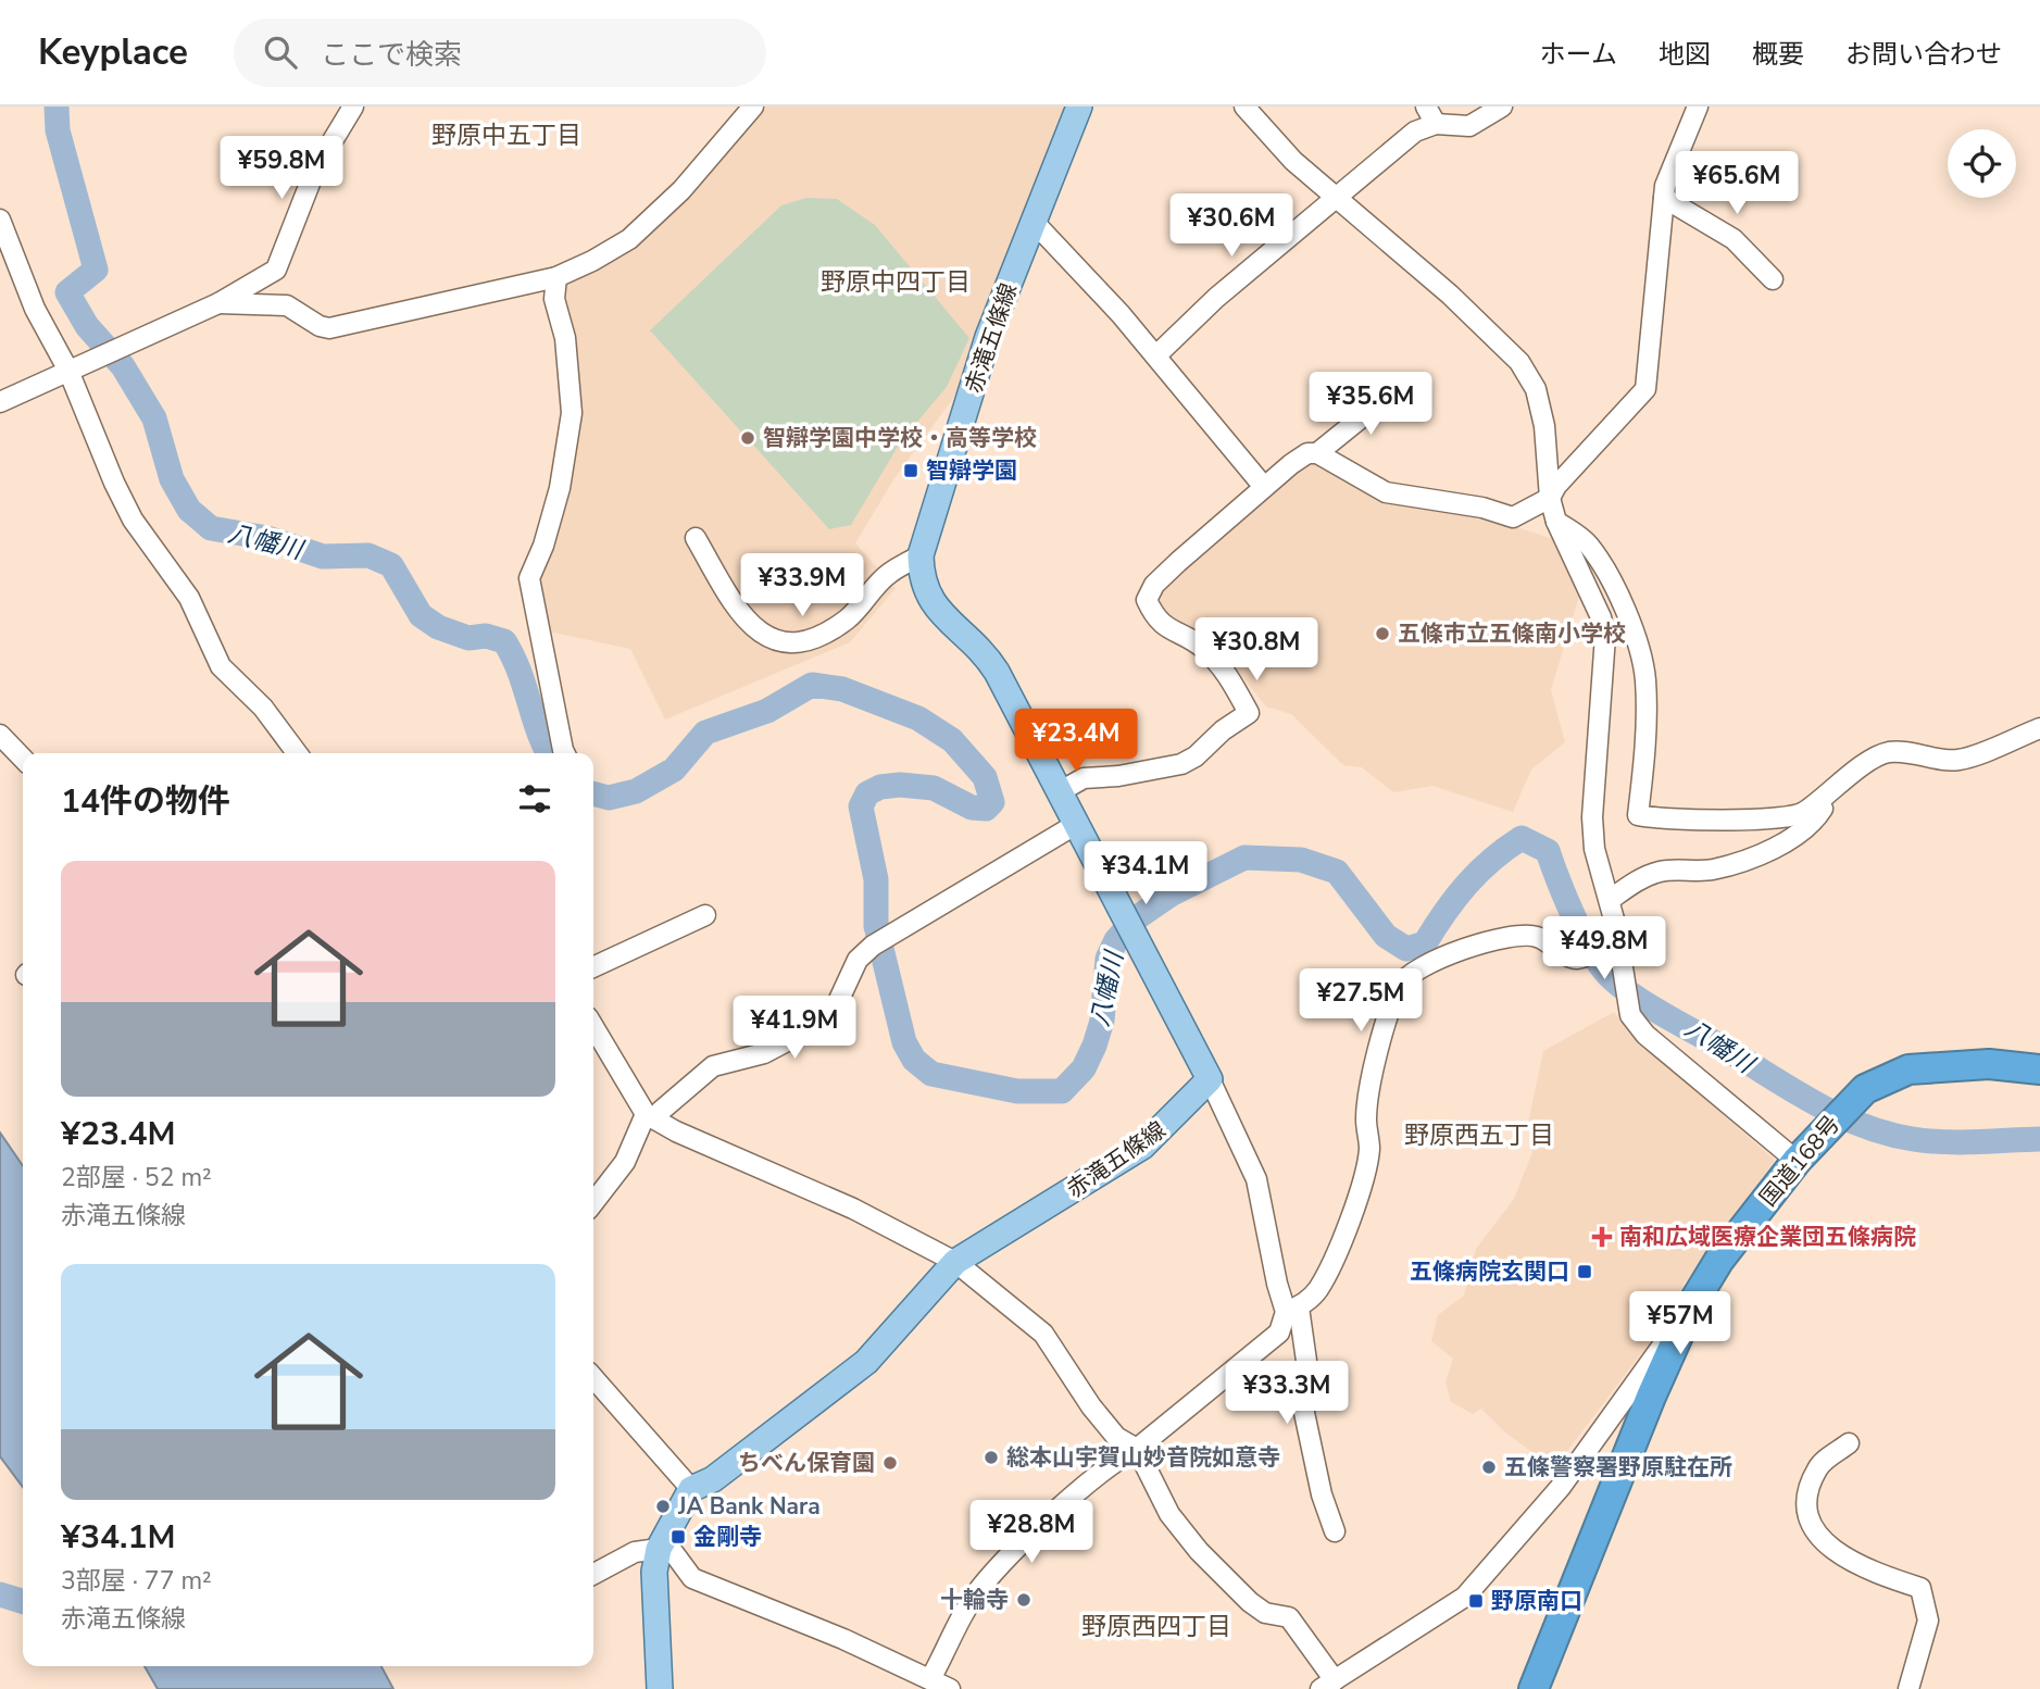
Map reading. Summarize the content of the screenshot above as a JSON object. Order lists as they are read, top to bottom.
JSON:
{
  "streets": {
    "highway": ["国道168号"],
    "main road": ["赤滝五條線"]
  },
  "districts": [
    "野原中五丁目",
    "野原中四丁目",
    "野原西五丁目",
    "野原西四丁目"
  ],
  "water": ["八幡川"],
  "places": {
    "other": [
      "智辯学園中学校・高等学校",
      "五條市立五條南小学校",
      "総本山宇賀山妙音院如意寺",
      "ちべん保育園",
      "五條警察署野原駐在所",
      "JA Bank Nara",
      "十輪寺"
    ],
    "transit": [
      "智辯学園",
      "五條病院玄関口",
      "金剛寺",
      "野原南口"
    ],
    "health": ["南和広域医療企業団五條病院"]
  },
  "page": {
    "header": "Keyplace",
    "search": "ここで検索",
    "nav": [
      "ホーム",
      "地図",
      "概要",
      "お問い合わせ"
    ],
    "price": [
      "¥59.8M",
      "¥65.6M",
      "¥30.6M",
      "¥35.6M",
      "¥33.9M",
      "¥30.8M",
      "¥23.4M",
      "¥34.1M",
      "¥49.8M",
      "¥27.5M",
      "¥41.9M",
      "¥57M",
      "¥33.3M",
      "¥28.8M"
    ],
    "heading": "14件の物件",
    "list": [
      {
        "name": "¥23.4M",
        "note": "2部屋 · 52 m² · 赤滝五條線"
      },
      {
        "name": "¥34.1M",
        "note": "3部屋 · 77 m² · 赤滝五條線"
      }
    ]
  }
}
